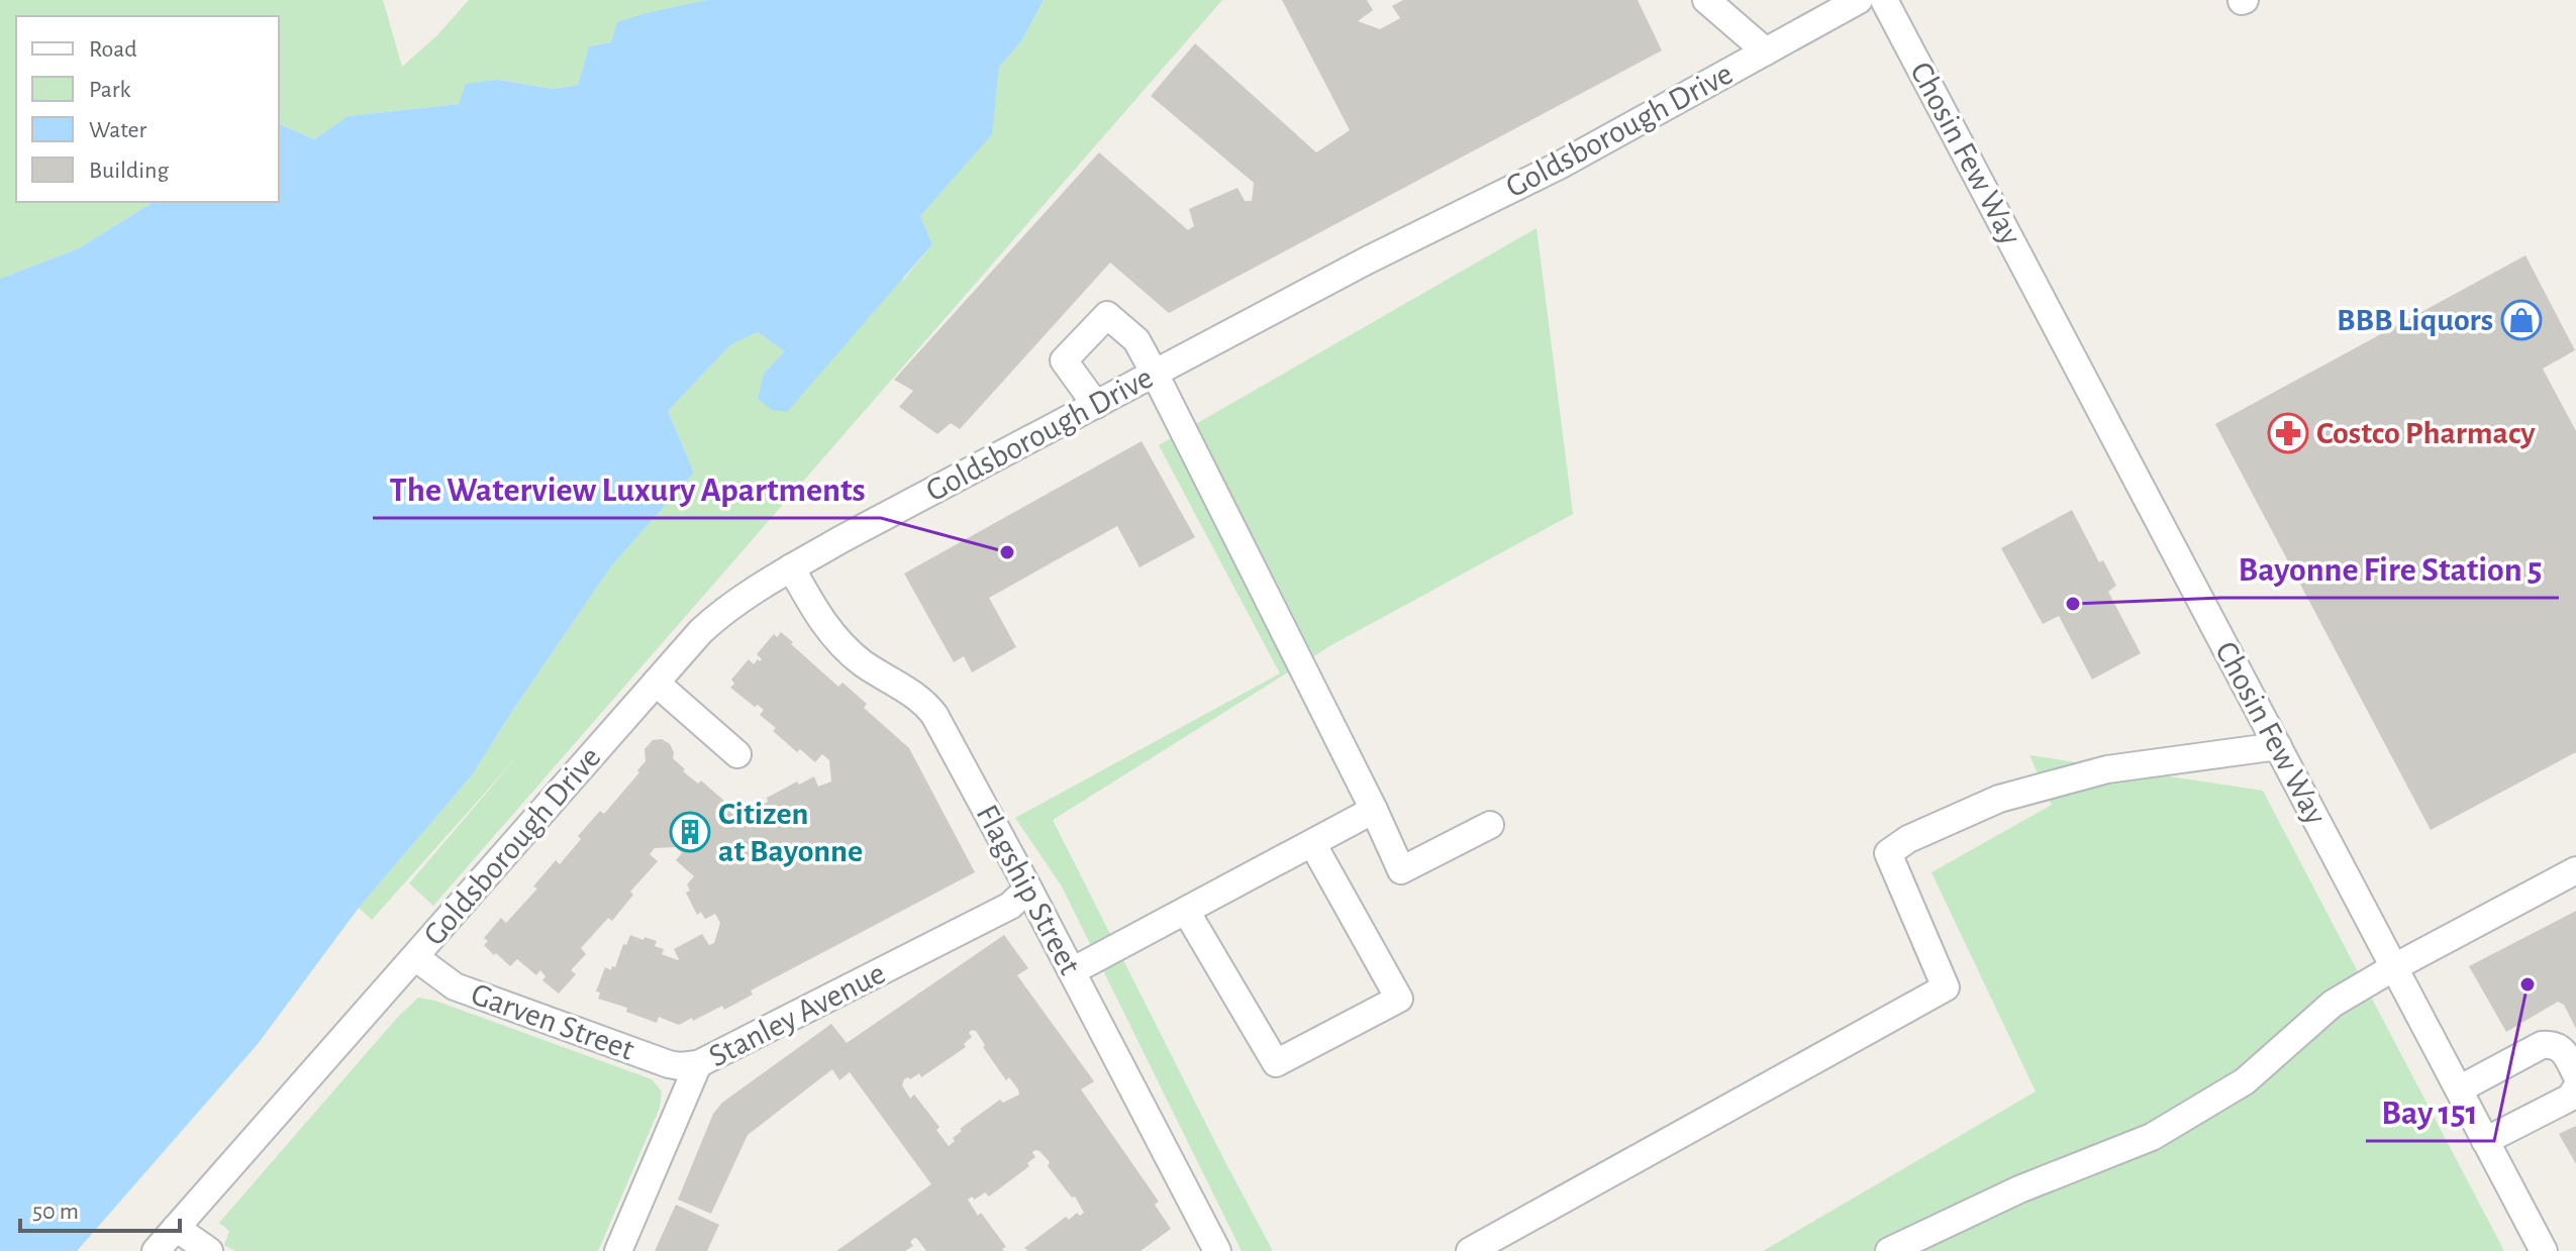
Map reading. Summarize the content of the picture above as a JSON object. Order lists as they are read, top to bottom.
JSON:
{
  "streets": {
    "street": [
      "Goldsborough Drive",
      "Chosin Few Way",
      "Flagship Street",
      "Stanley Avenue",
      "Garven Street"
    ]
  },
  "crossings": [
    ["Goldsborough Drive", "Flagship Street"],
    ["Goldsborough Drive", "Garven Street"],
    ["Flagship Street", "Stanley Avenue"],
    ["Stanley Avenue", "Garven Street"]
  ],
  "places": {
    "shop": ["BBB Liquors"],
    "pharmacy": ["Costco Pharmacy"],
    "other": ["The Waterview Luxury Apartments", "Bayonne Fire Station 5", "Bay 151"],
    "building": ["Citizen at Bayonne"]
  },
  "legend": [
    "Road",
    "Park",
    "Water",
    "Building"
  ],
  "scale_bar": "50 m"
}
